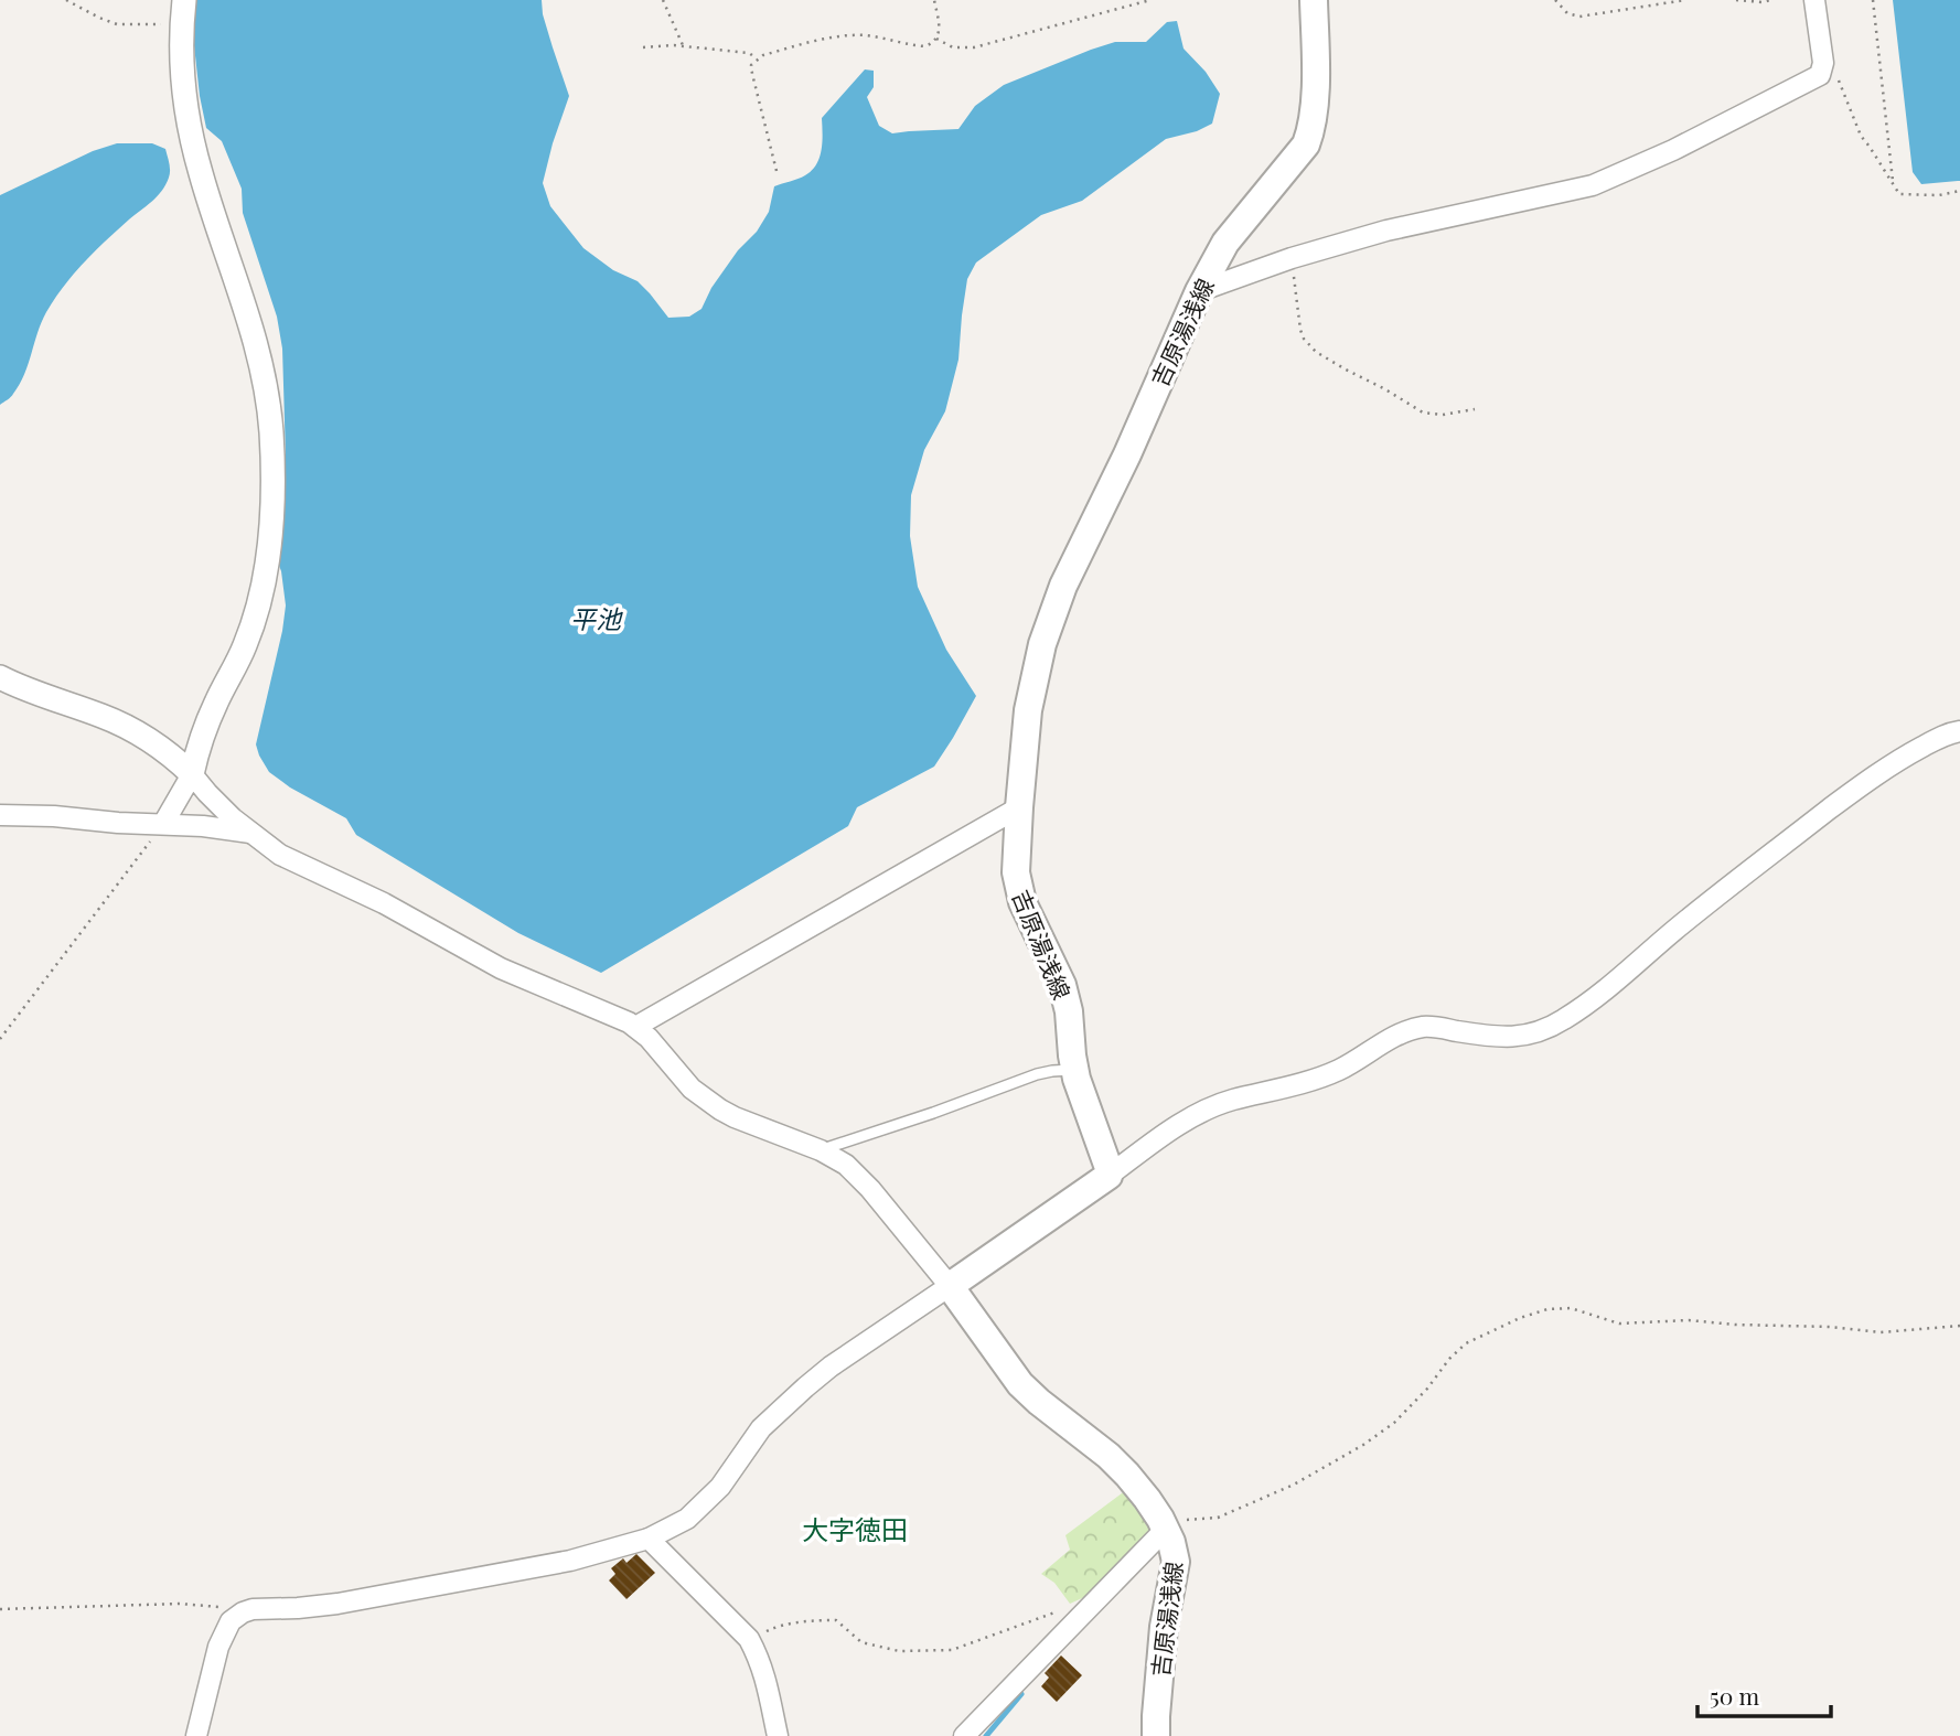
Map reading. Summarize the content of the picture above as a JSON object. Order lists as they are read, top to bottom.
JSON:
{
  "streets": {
    "main road": ["吉原湯浅線"]
  },
  "districts": ["大字徳田"],
  "water": ["平池"],
  "scale_bar": "50 m"
}
